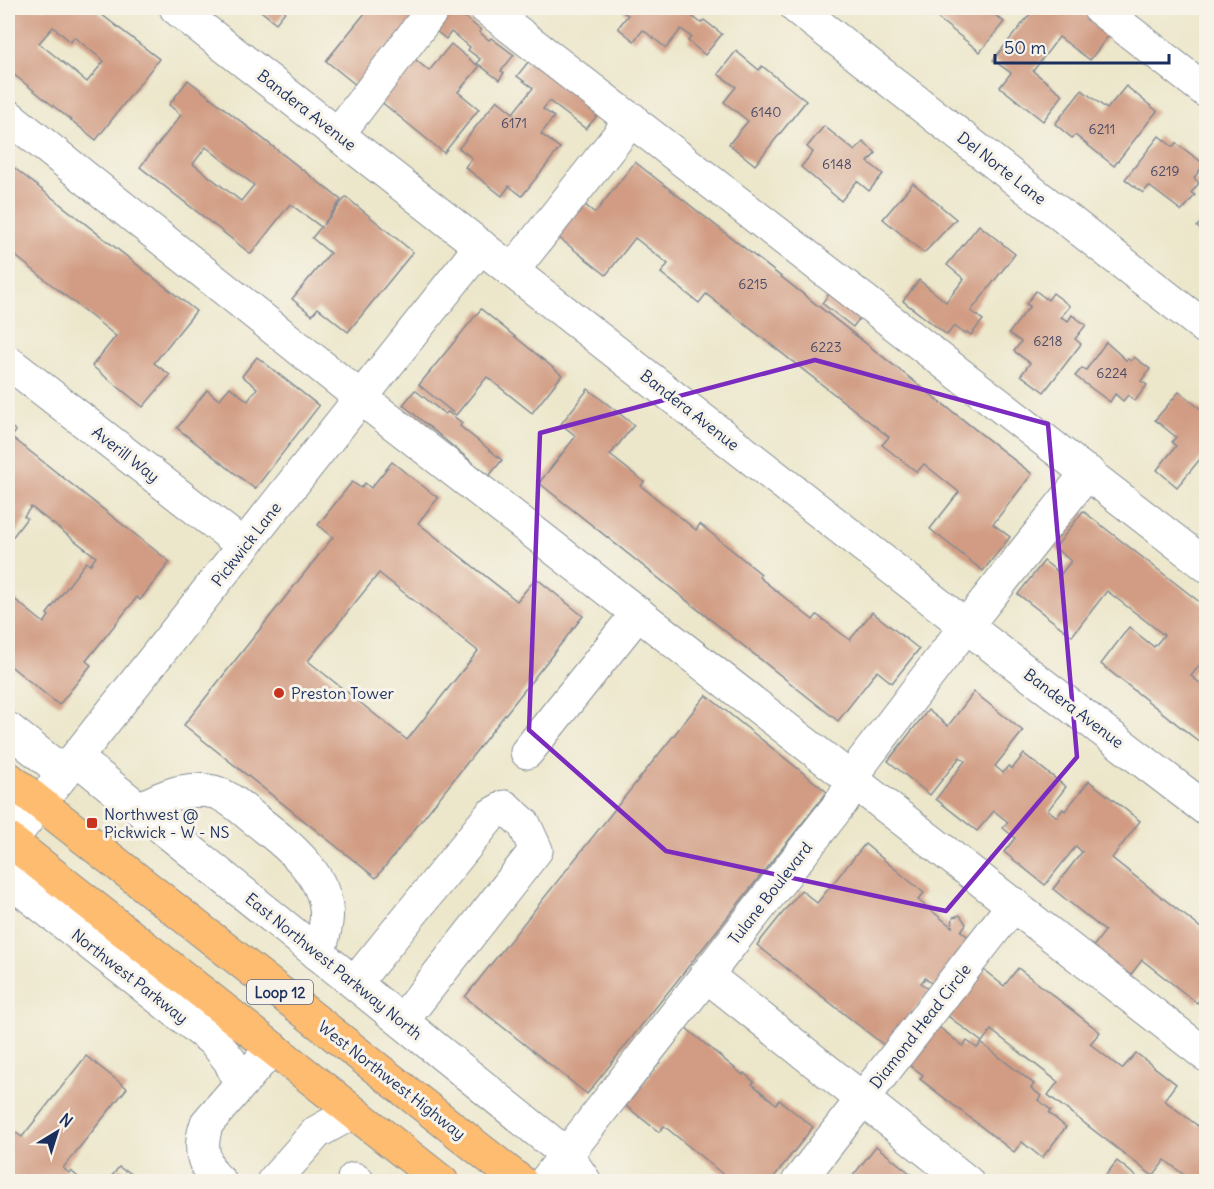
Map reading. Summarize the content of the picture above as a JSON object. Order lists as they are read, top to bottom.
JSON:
{
  "streets": {
    "main road": ["Loop 12", "West Northwest Highway"],
    "street": [
      "Bandera Avenue",
      "Del Norte Lane",
      "Averill Way",
      "Pickwick Lane",
      "Tulane Boulevard",
      "East Northwest Parkway North",
      "Northwest Parkway",
      "Diamond Head Circle"
    ]
  },
  "crossings": [
    ["Bandera Avenue", "Pickwick Lane"],
    ["Bandera Avenue", "Tulane Boulevard"],
    ["Averill Way", "Pickwick Lane"],
    ["Pickwick Lane", "East Northwest Parkway North"],
    ["Pickwick Lane", "Loop 12"],
    ["Pickwick Lane", "West Northwest Highway"],
    ["Tulane Boulevard", "East Northwest Parkway North"]
  ],
  "places": {
    "other": ["Preston Tower"],
    "transit": ["Northwest @ Pickwick - W - NS"]
  },
  "house_numbers": [
    "6140",
    "6171",
    "6211",
    "6148",
    "6219",
    "6215",
    "6218",
    "6223",
    "6224"
  ],
  "scale_bar": "50 m",
  "north": "top right"
}
